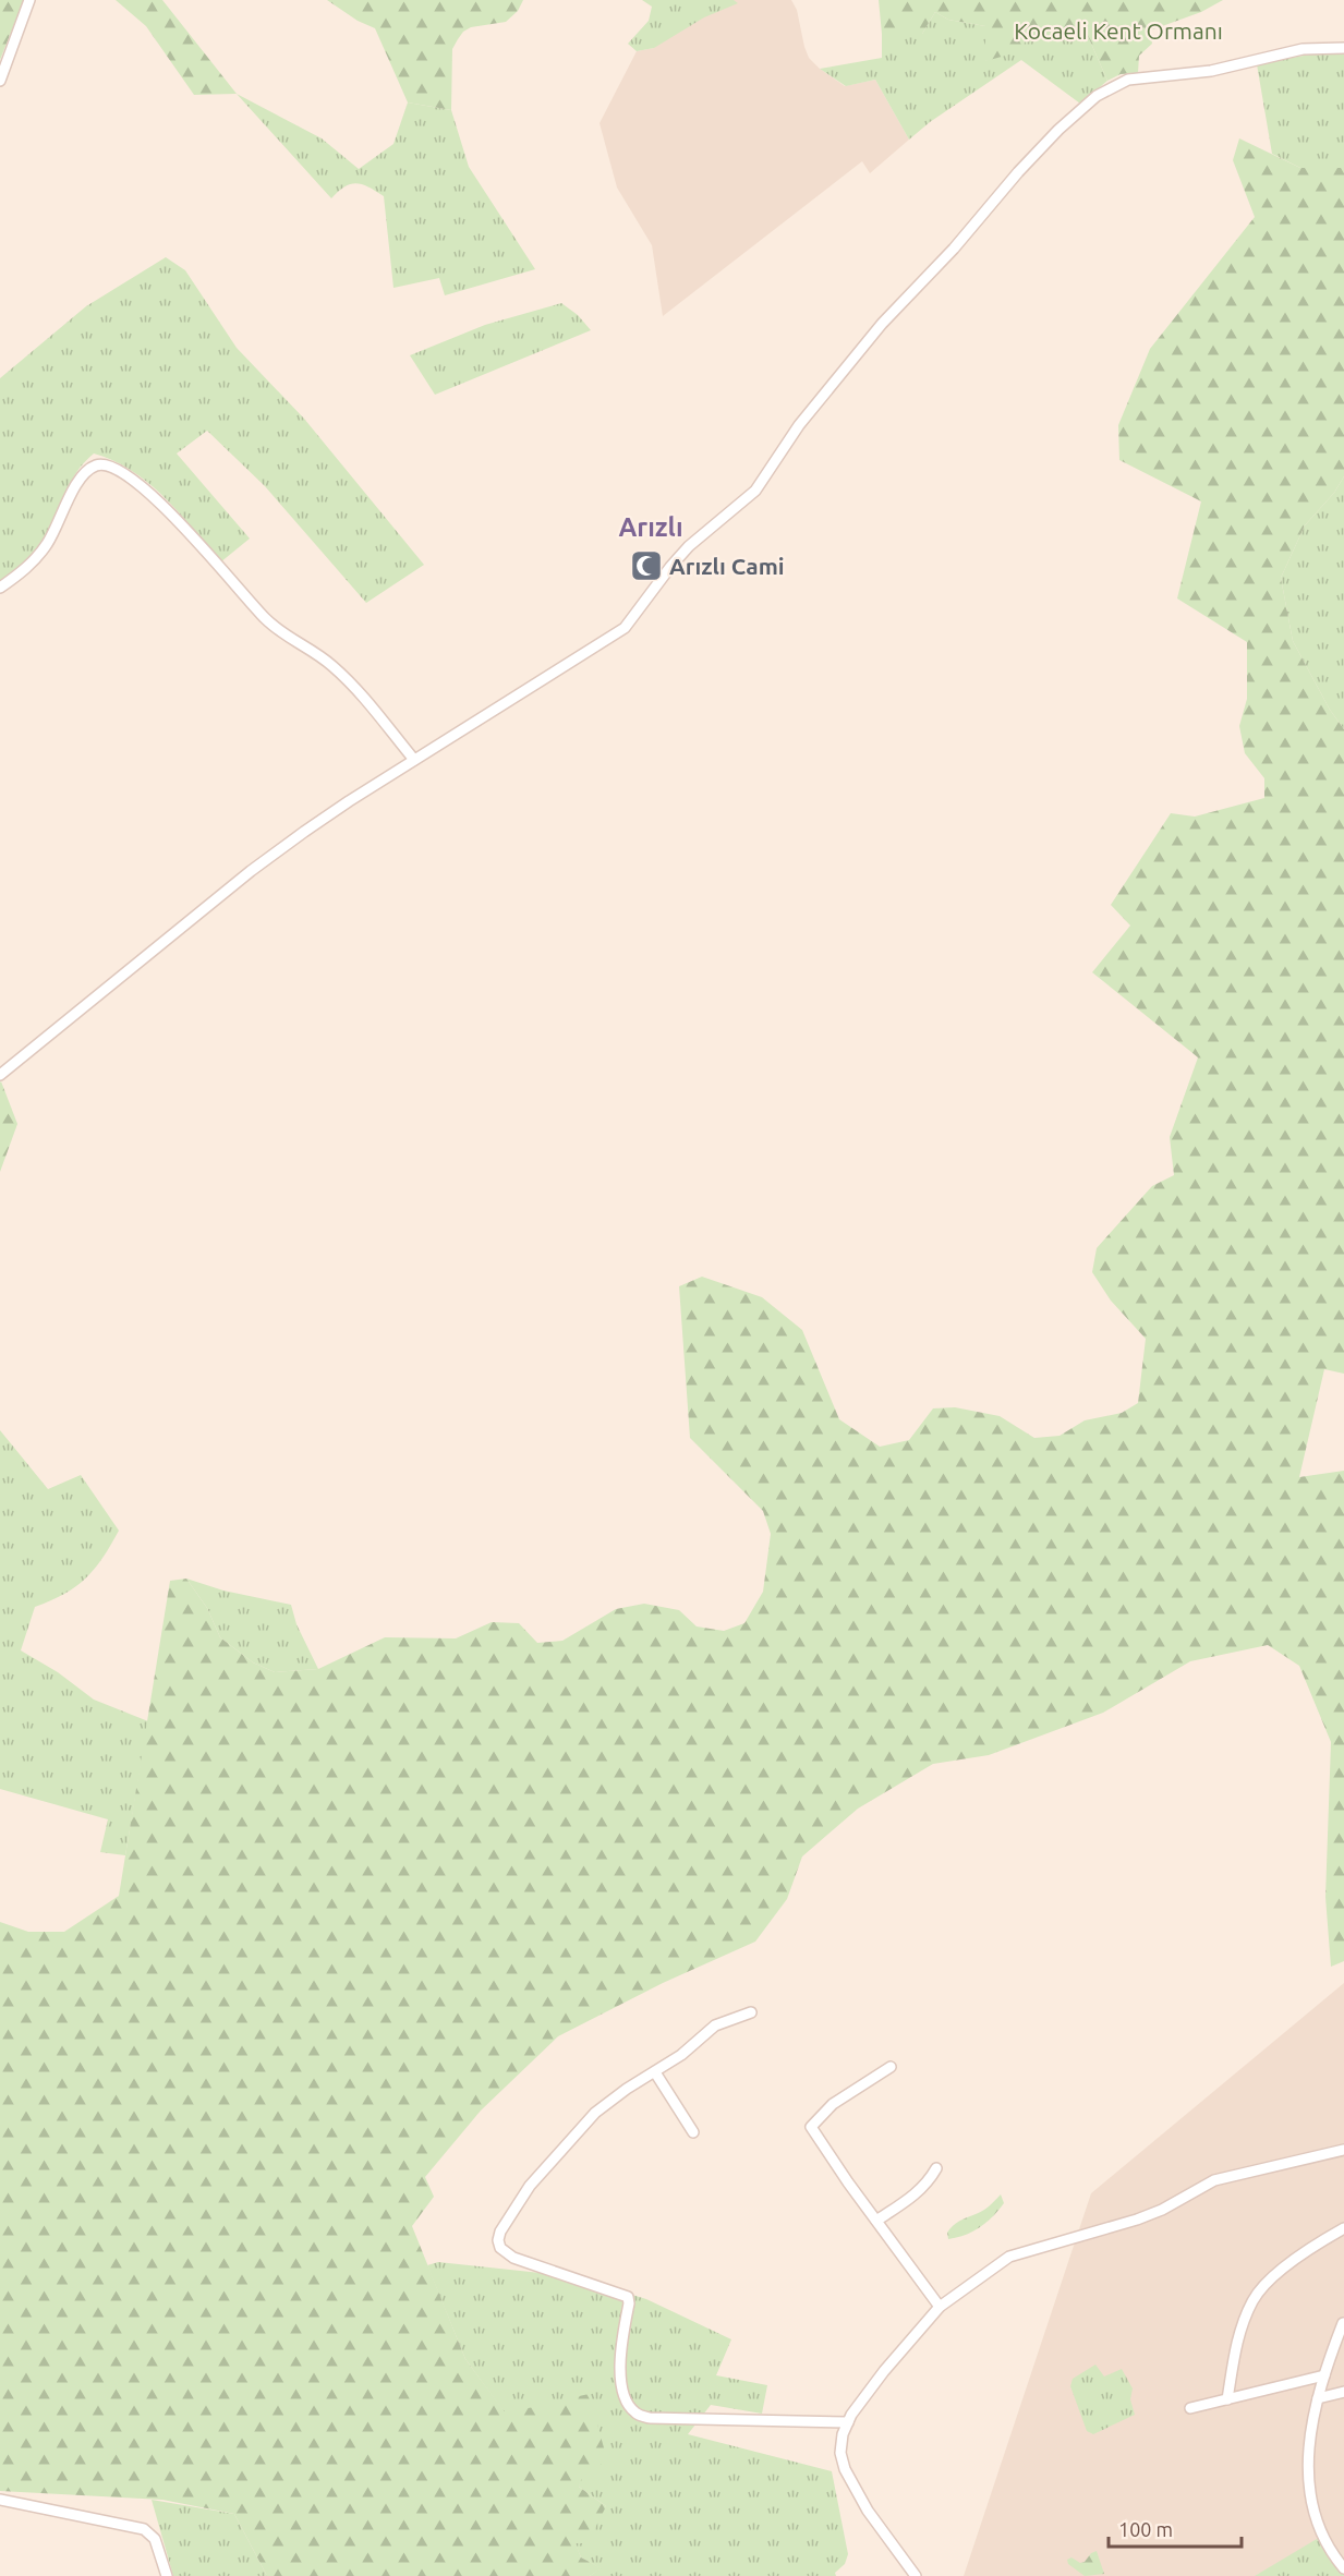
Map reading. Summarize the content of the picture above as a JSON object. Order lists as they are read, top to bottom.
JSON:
{
  "districts": ["Arızlı"],
  "parks": ["Kocaeli Kent Ormanı"],
  "places": {
    "mosque": ["Arızlı Cami"]
  },
  "scale_bar": "100 m"
}
